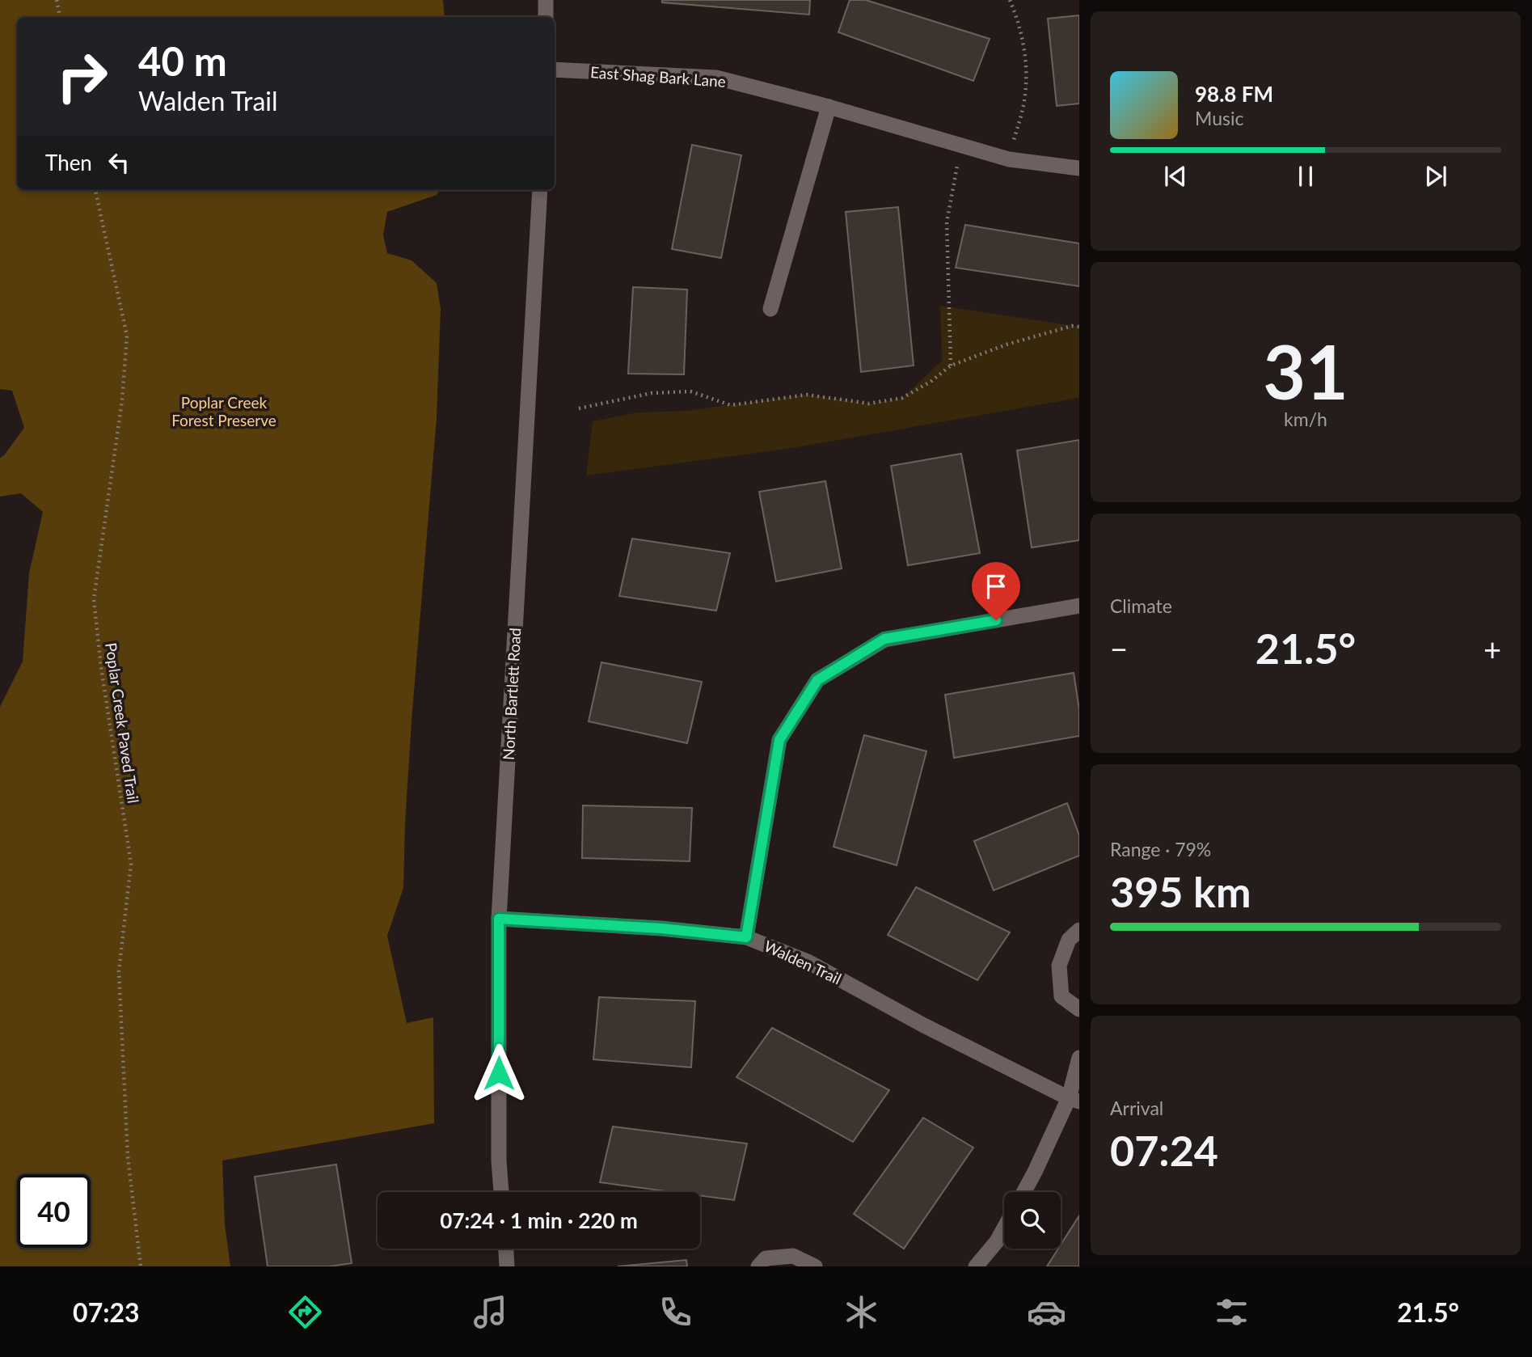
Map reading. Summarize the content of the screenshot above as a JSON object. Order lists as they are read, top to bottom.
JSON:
{
  "streets": {
    "street": ["East Shag Bark Lane", "North Bartlett Road", "Walden Trail"],
    "path": ["Poplar Creek Paved Trail"]
  },
  "crossings": [
    ["North Bartlett Road", "Walden Trail"]
  ],
  "parks": ["Poplar Creek Forest Preserve"],
  "page": {
    "turn": ["40 m", "Walden Trail"],
    "song": ["98.8 FM", "Music"],
    "then": "Then",
    "tile": [
      ["31", "km/h"],
      "Climate",
      ["Range · 79%", "395 km"],
      ["Arrival", "07:24"]
    ],
    "heat": ["−", "21.5°", "+"],
    "limit": "40",
    "trip": "07:24 · 1 min · 220 m",
    "tabs": ["07:23", "21.5°"]
  }
}
